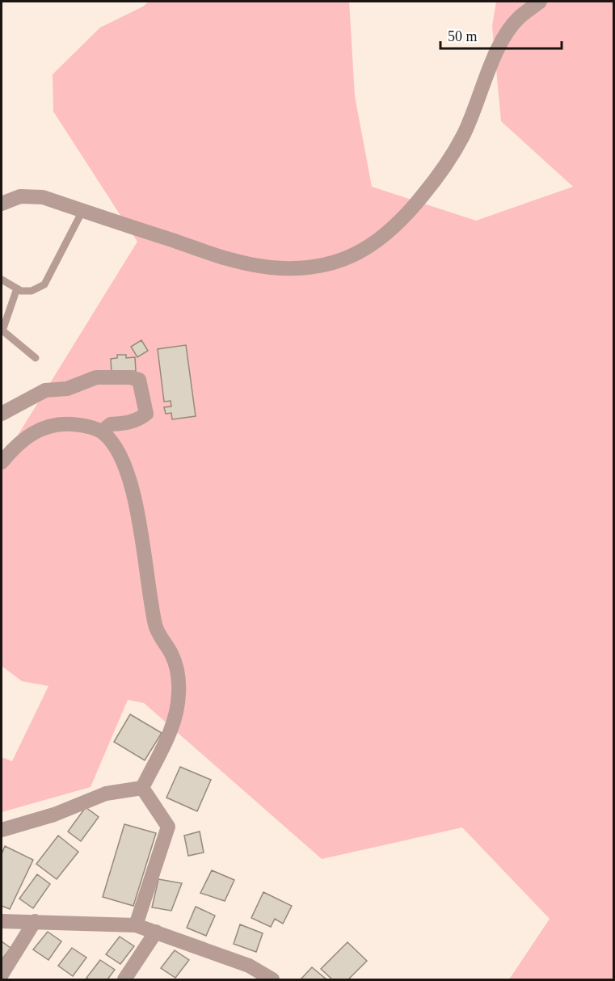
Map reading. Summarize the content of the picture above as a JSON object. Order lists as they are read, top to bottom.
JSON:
{
  "scale_bar": "50 m"
}
